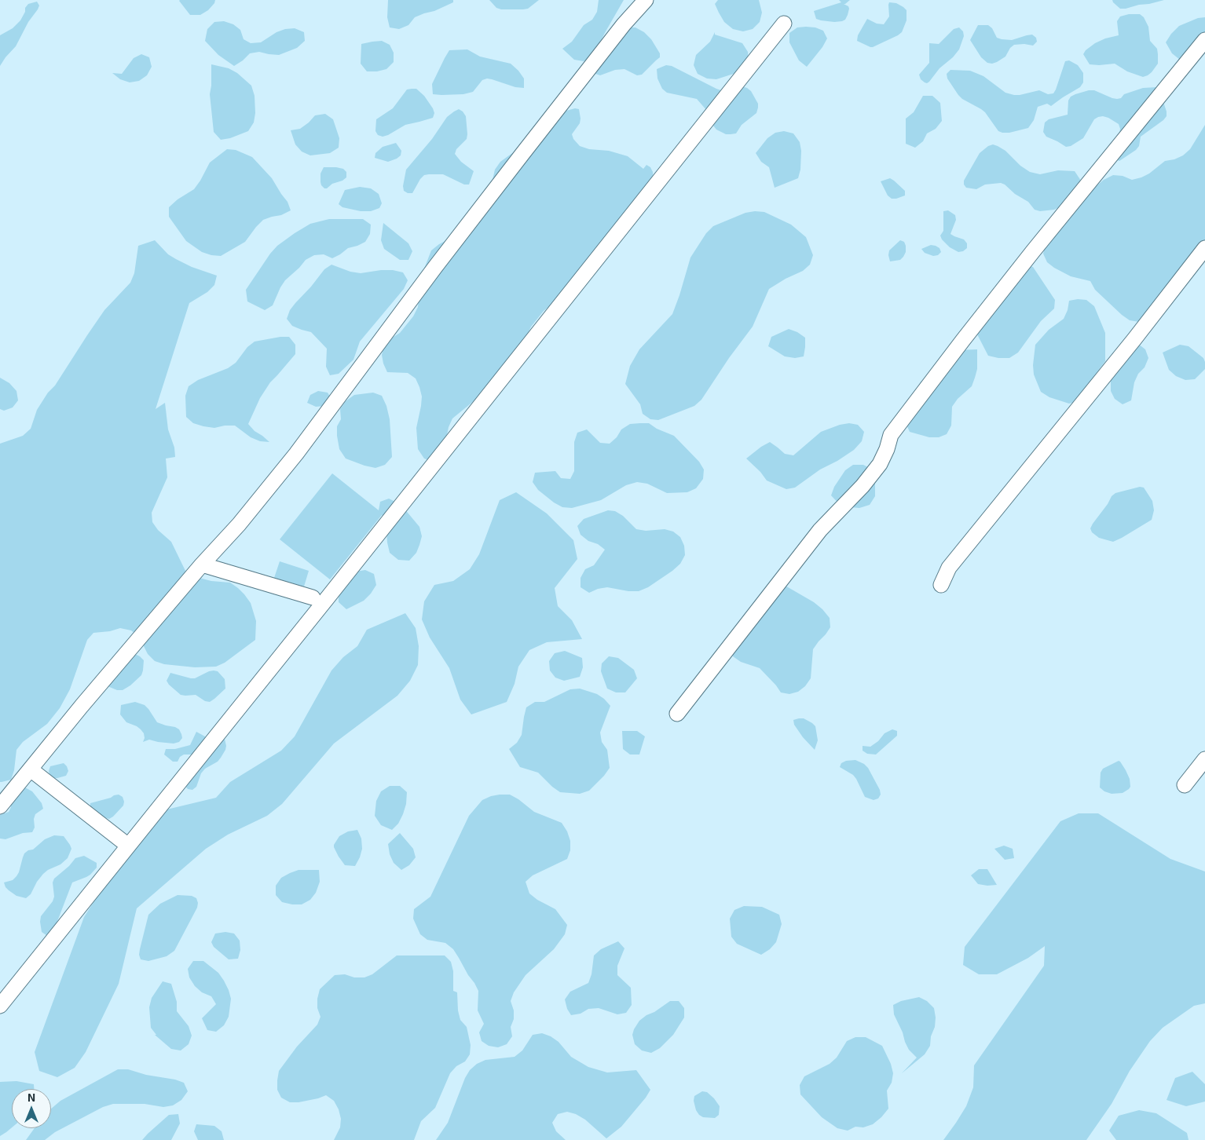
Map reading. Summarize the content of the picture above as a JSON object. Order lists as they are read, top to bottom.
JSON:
{
  "north": "top"
}
